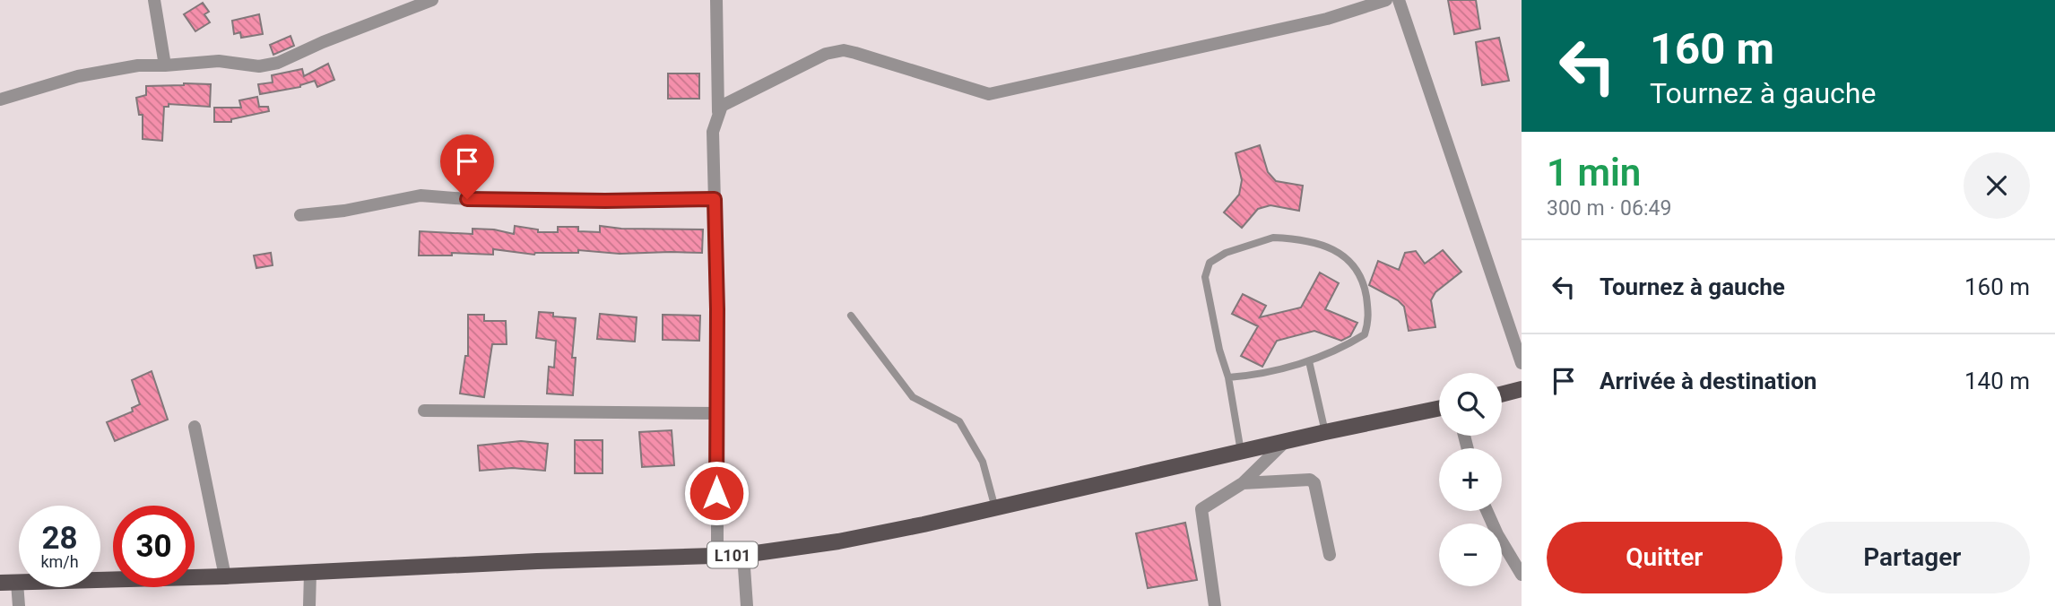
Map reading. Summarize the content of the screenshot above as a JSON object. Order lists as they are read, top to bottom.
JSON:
{
  "streets": {
    "main road": ["L101"]
  },
  "page": {
    "turn": ["160 m", "Tournez à gauche"],
    "heading": ["1 min", "300 m · 06:49"],
    "list": [
      {
        "name": "Tournez à gauche",
        "value": "160 m"
      },
      {
        "name": "Arrivée à destination",
        "value": "140 m"
      }
    ],
    "map_buttons": ["+", "−"],
    "speed": "28 km/h",
    "limit": "30",
    "buttons": ["Quitter", "Partager"]
  }
}
